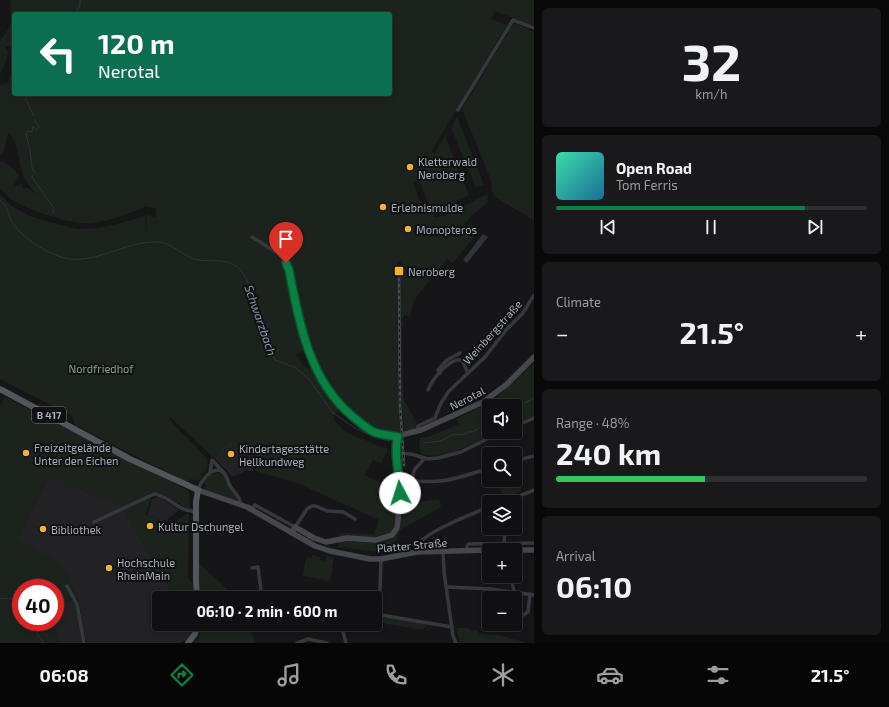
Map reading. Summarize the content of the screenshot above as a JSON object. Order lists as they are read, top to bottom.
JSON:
{
  "streets": {
    "main road": ["B 417"],
    "street": ["Weinbergstraße", "Nerotal", "Platter Straße"]
  },
  "crossings": [
    ["Weinbergstraße", "Nerotal"],
    ["B 417", "Platter Straße"]
  ],
  "water": ["Schwarzbach"],
  "parks": ["Nordfriedhof"],
  "places": {
    "other": [
      "Kletterwald Neroberg",
      "Erlebnismulde",
      "Monopteros",
      "Freizeitgelände Unter den Eichen",
      "Kindertagesstätte Hellkundweg",
      "Kultur Dschungel",
      "Bibliothek",
      "Hochschule RheinMain"
    ],
    "transit": ["Neroberg"]
  },
  "page": {
    "tile": [
      ["32", "km/h"],
      "Climate",
      ["Range · 48%", "240 km"],
      ["Arrival", "06:10"]
    ],
    "turn": ["120 m", "Nerotal"],
    "song": ["Open Road", "Tom Ferris"],
    "heat": ["−", "21.5°", "+"],
    "map_buttons": ["+", "−"],
    "limit": "40",
    "trip": "06:10 · 2 min · 600 m",
    "tabs": ["06:08", "21.5°"]
  }
}
